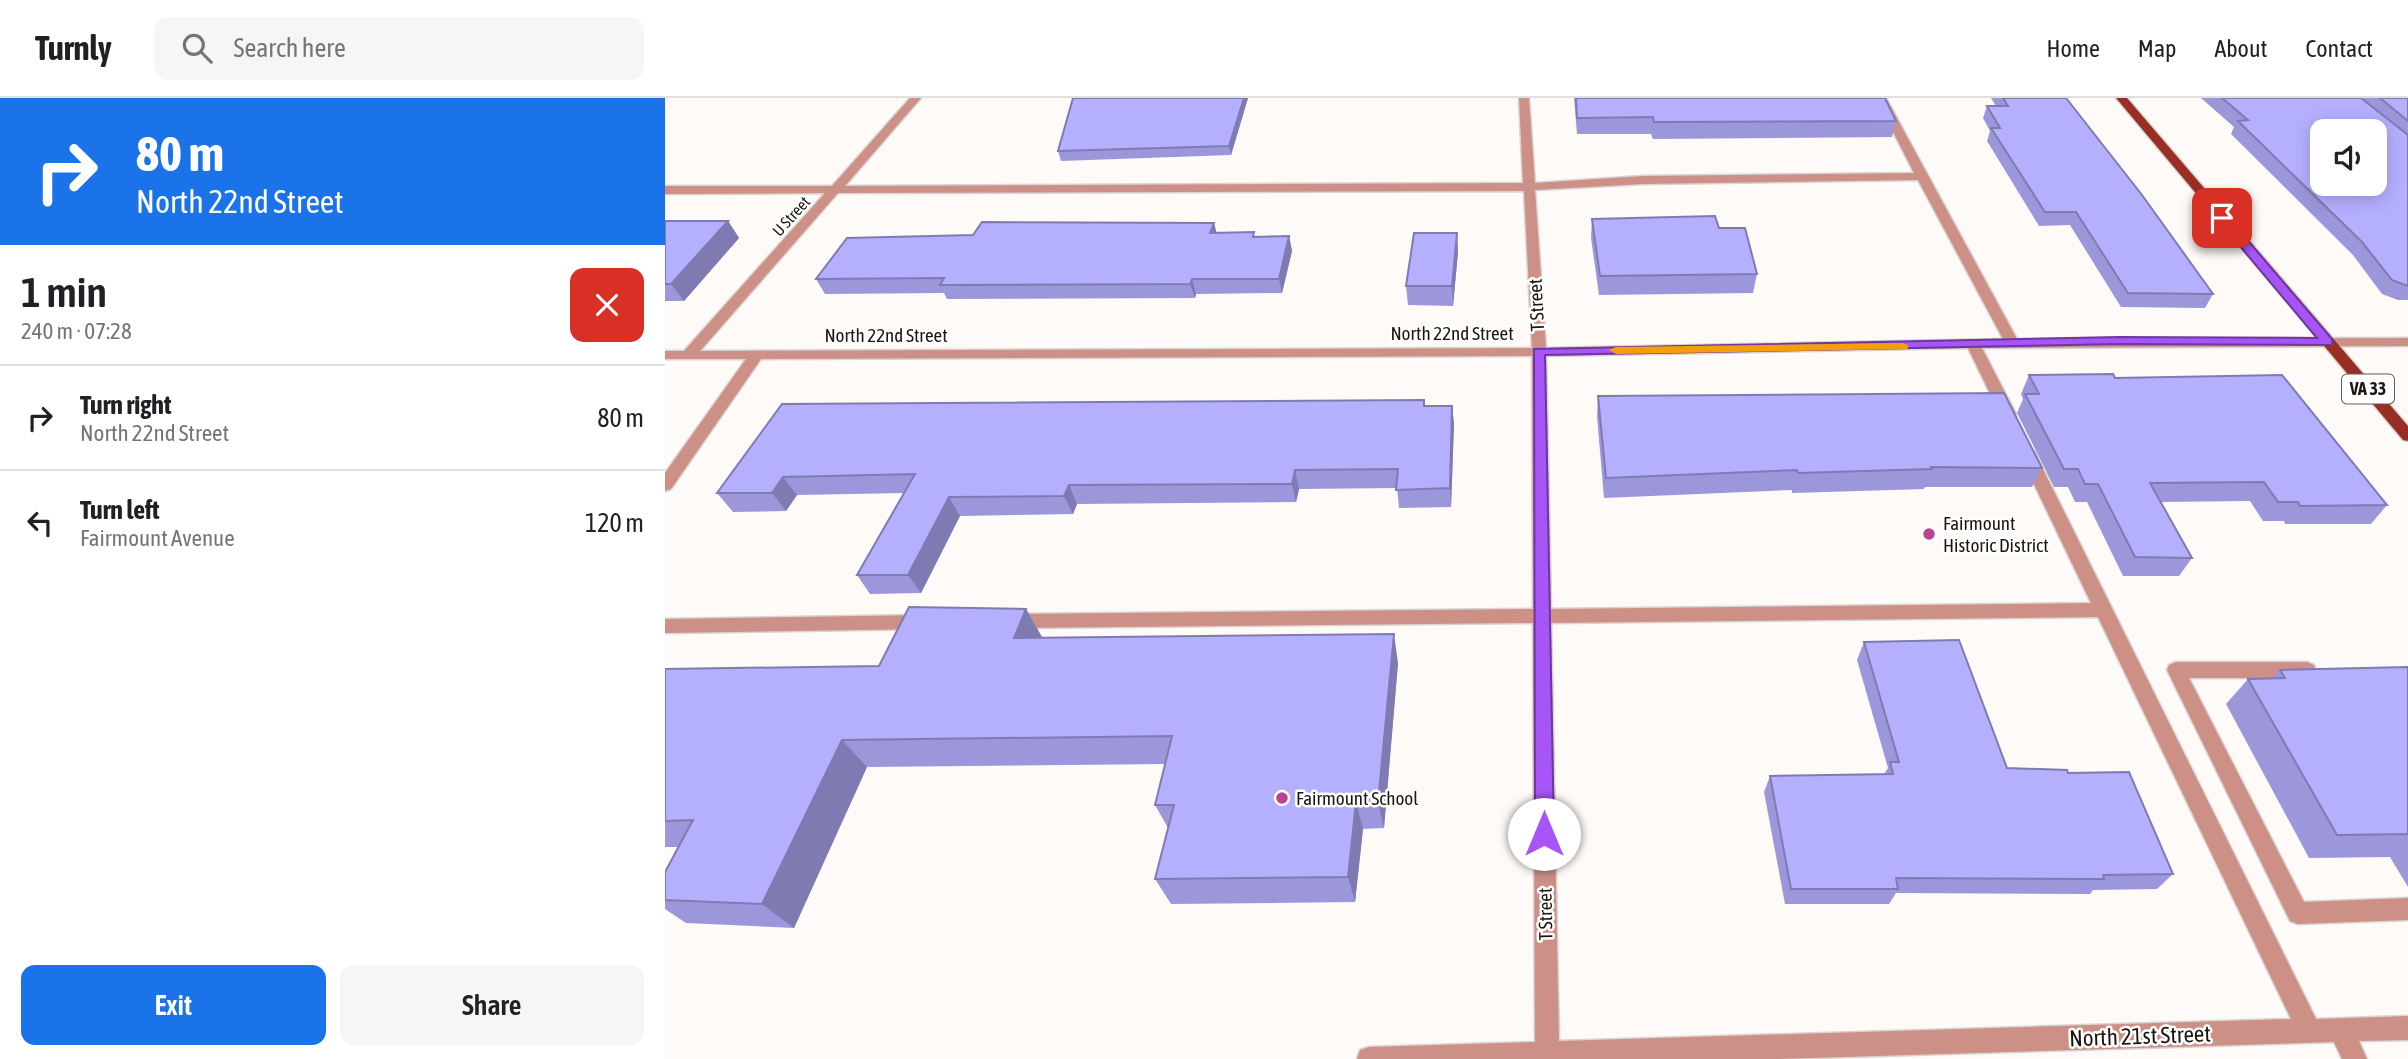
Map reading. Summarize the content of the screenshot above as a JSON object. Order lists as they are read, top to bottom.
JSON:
{
  "streets": {
    "main road": ["VA 33"],
    "street": [
      "U Street",
      "T Street",
      "North 22nd Street",
      "North 21st Street"
    ]
  },
  "crossings": [
    ["U Street", "North 22nd Street"],
    ["T Street", "North 22nd Street"],
    ["T Street", "North 21st Street"],
    ["North 22nd Street", "VA 33"]
  ],
  "places": ["Fairmount Historic District", "Fairmount School"],
  "page": {
    "header": "Turnly",
    "search": "Search here",
    "nav": [
      "Home",
      "Map",
      "About",
      "Contact"
    ],
    "turn": ["80 m", "North 22nd Street"],
    "heading": ["1 min", "240 m · 07:28"],
    "list": [
      {
        "name": "Turn right",
        "note": "North 22nd Street",
        "value": "80 m"
      },
      {
        "name": "Turn left",
        "note": "Fairmount Avenue",
        "value": "120 m"
      }
    ],
    "buttons": ["Exit", "Share"]
  }
}
